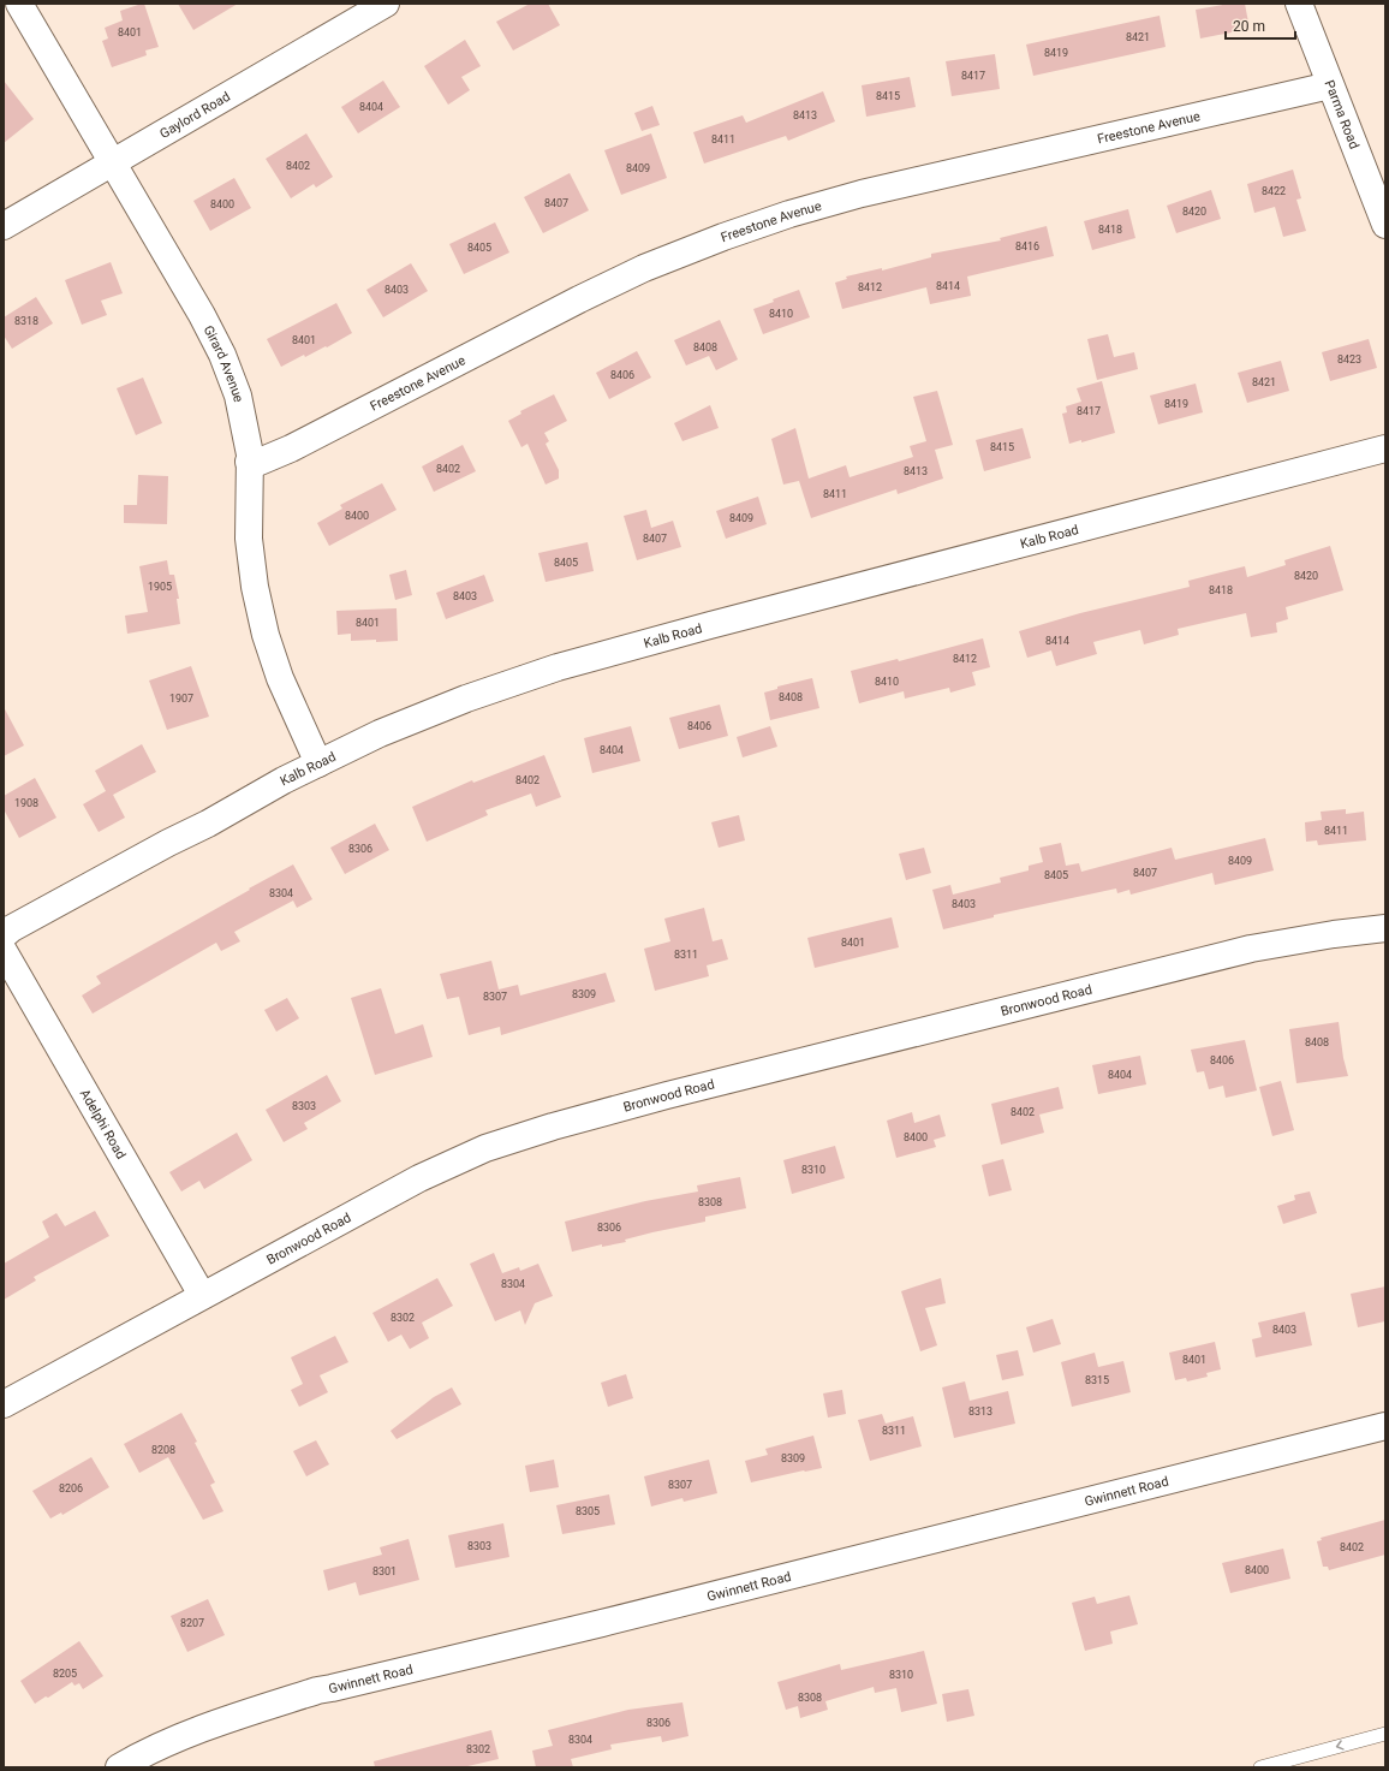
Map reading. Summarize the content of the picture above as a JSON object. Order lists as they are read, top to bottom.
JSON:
{
  "streets": {
    "street": [
      "Gaylord Road",
      "Parma Road",
      "Freestone Avenue",
      "Girard Avenue",
      "Kalb Road",
      "Bronwood Road",
      "Adelphi Road",
      "Gwinnett Road"
    ]
  },
  "crossings": [
    ["Gaylord Road", "Girard Avenue"],
    ["Parma Road", "Freestone Avenue"],
    ["Freestone Avenue", "Girard Avenue"],
    ["Girard Avenue", "Kalb Road"],
    ["Bronwood Road", "Adelphi Road"]
  ],
  "house_numbers": [
    "8401",
    "8421",
    "8419",
    "8417",
    "8415",
    "8404",
    "8413",
    "8411",
    "8402",
    "8409",
    "8422",
    "8407",
    "8400",
    "8420",
    "8418",
    "8416",
    "8405",
    "8414",
    "8412",
    "8403",
    "8410",
    "8318",
    "8401",
    "8408",
    "8423",
    "8406",
    "8421",
    "8419",
    "8417",
    "8415",
    "8402",
    "8413",
    "8411",
    "8400",
    "8409",
    "8407",
    "8405",
    "8420",
    "1905",
    "8418",
    "8403",
    "8401",
    "8414",
    "8412",
    "8410",
    "8408",
    "1907",
    "8406",
    "8404",
    "8402",
    "1908",
    "8411",
    "8306",
    "8409",
    "8407",
    "8405",
    "8304",
    "8403",
    "8401",
    "8311",
    "8309",
    "8307",
    "8408",
    "8406",
    "8404",
    "8303",
    "8402",
    "8400",
    "8310",
    "8308",
    "8306",
    "8304",
    "8302",
    "8403",
    "8401",
    "8315",
    "8313",
    "8311",
    "8208",
    "8309",
    "8307",
    "8206",
    "8305",
    "8303",
    "8402",
    "8400",
    "8301",
    "8207",
    "8205",
    "8310",
    "8308",
    "8306",
    "8304",
    "8302"
  ],
  "scale_bar": "20 m"
}
